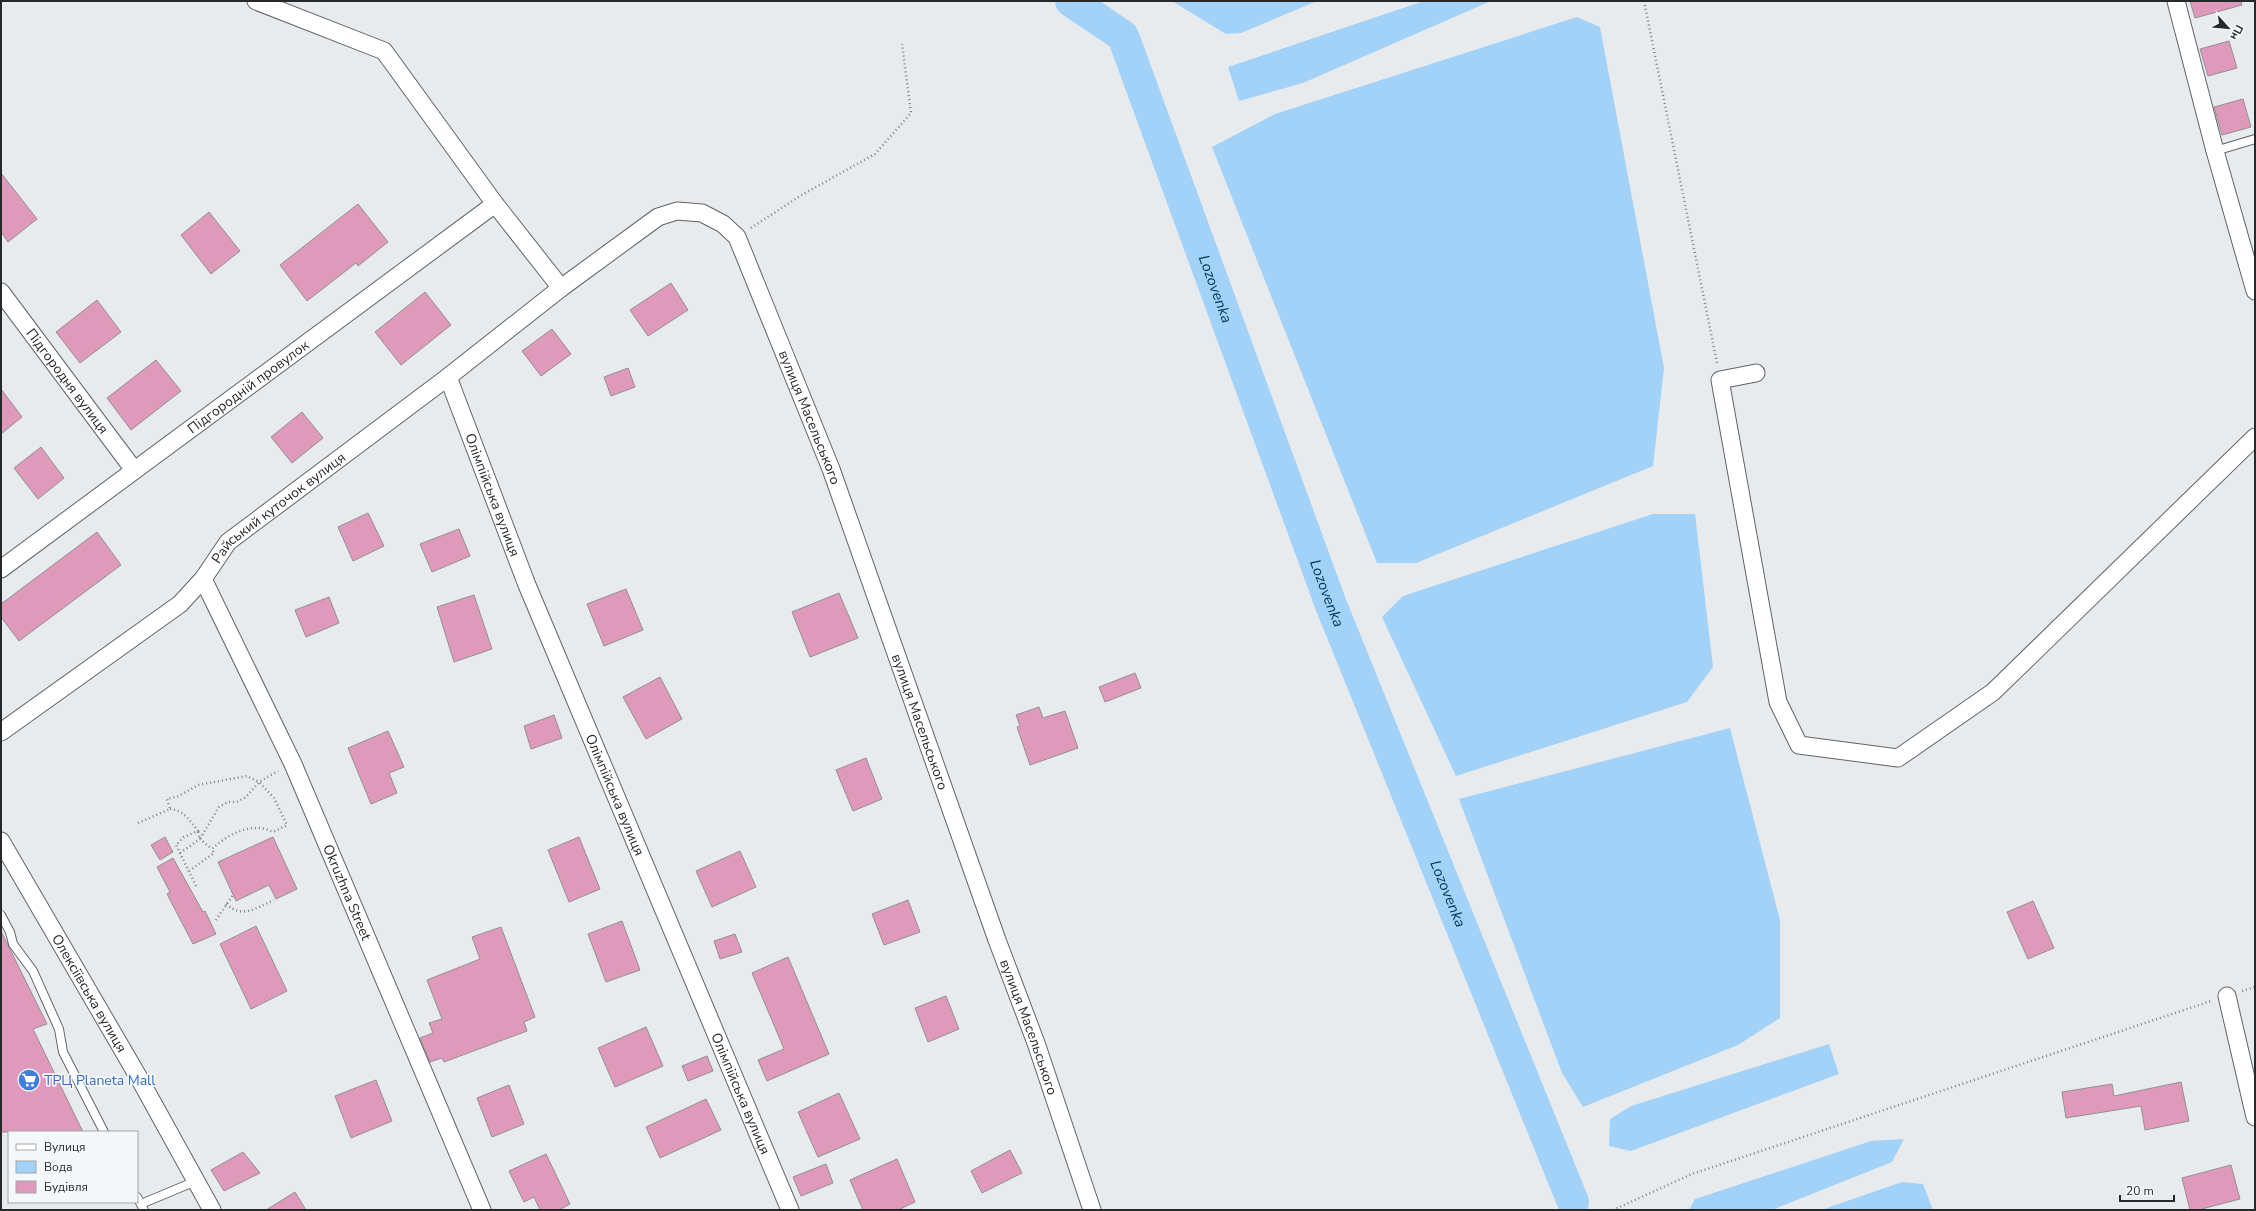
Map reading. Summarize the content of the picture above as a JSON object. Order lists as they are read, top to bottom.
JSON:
{
  "streets": {
    "street": [
      "Підгородня вулиця",
      "Підгородній провулок",
      "вулиця Масельського",
      "Олімпійська вулиця",
      "Райський куточок вулиця",
      "Okruzhna Street",
      "Олексіївська вулиця"
    ]
  },
  "crossings": [
    ["Підгородня вулиця", "Підгородній провулок"],
    ["вулиця Масельського", "Райський куточок вулиця"],
    ["Олімпійська вулиця", "Райський куточок вулиця"],
    ["Райський куточок вулиця", "Okruzhna Street"]
  ],
  "water": ["Lozovenka"],
  "places": {
    "supermarket": ["ТРЦ Planeta Mall"]
  },
  "legend": ["Вулиця", "Вода", "Будівля"],
  "scale_bar": "20 m",
  "north": "bottom right"
}
